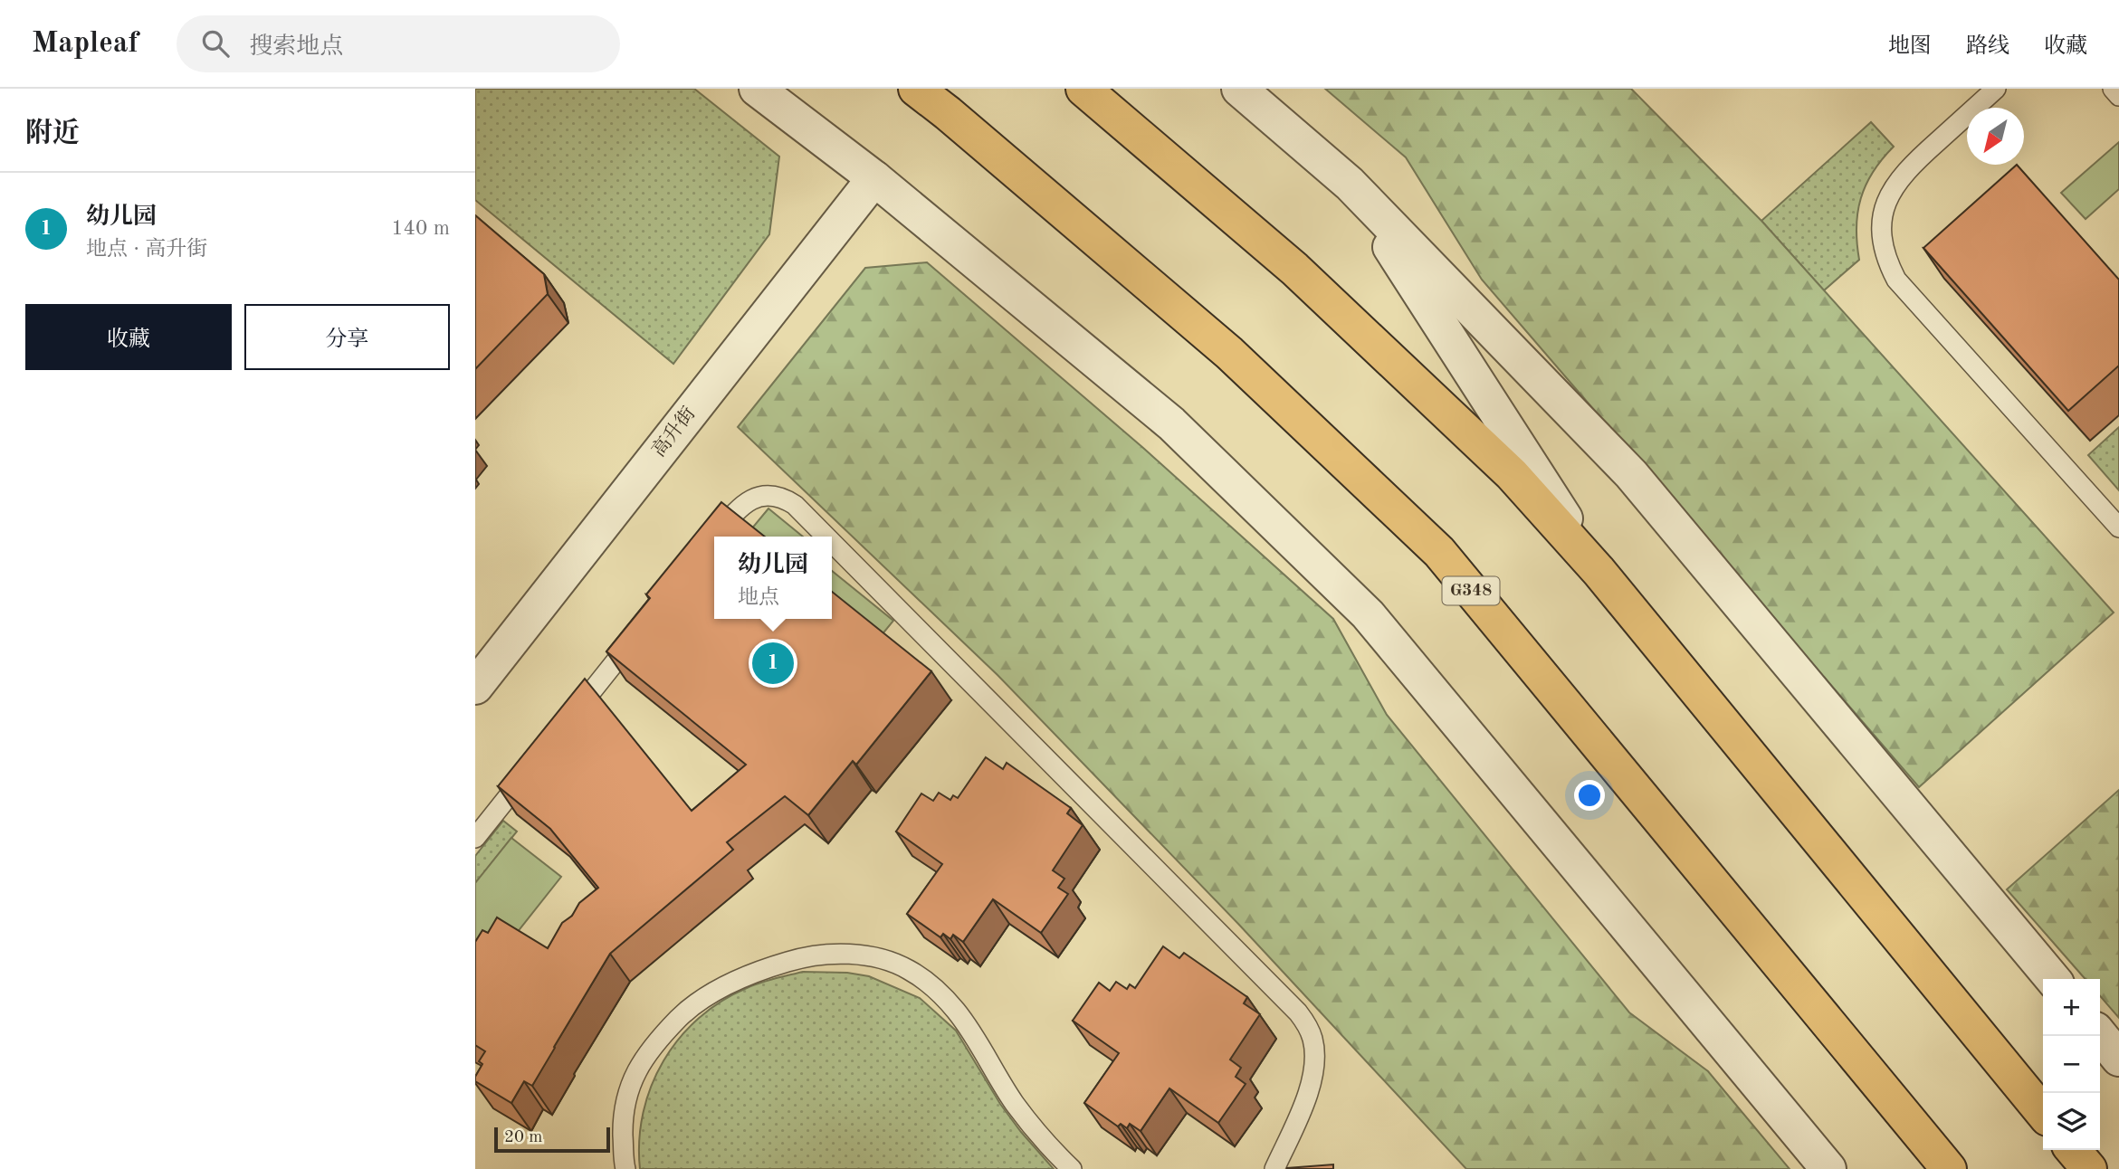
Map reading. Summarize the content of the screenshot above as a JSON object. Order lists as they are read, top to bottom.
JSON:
{
  "streets": {
    "highway": ["G348"],
    "street": ["高升街"]
  },
  "scale_bar": "20 m",
  "north": "bottom left",
  "page": {
    "header": "Mapleaf",
    "search": "搜索地点",
    "nav": ["地图", "路线", "收藏"],
    "heading": "附近",
    "list": [
      {
        "mark": "1",
        "name": "幼儿园",
        "note": "地点 · 高升街",
        "value": "140 m"
      }
    ],
    "buttons": ["收藏", "分享"],
    "popup": ["幼儿园", "地点"],
    "pins": "1",
    "map_buttons": ["+", "−"],
    "scale": "20 m"
  }
}
